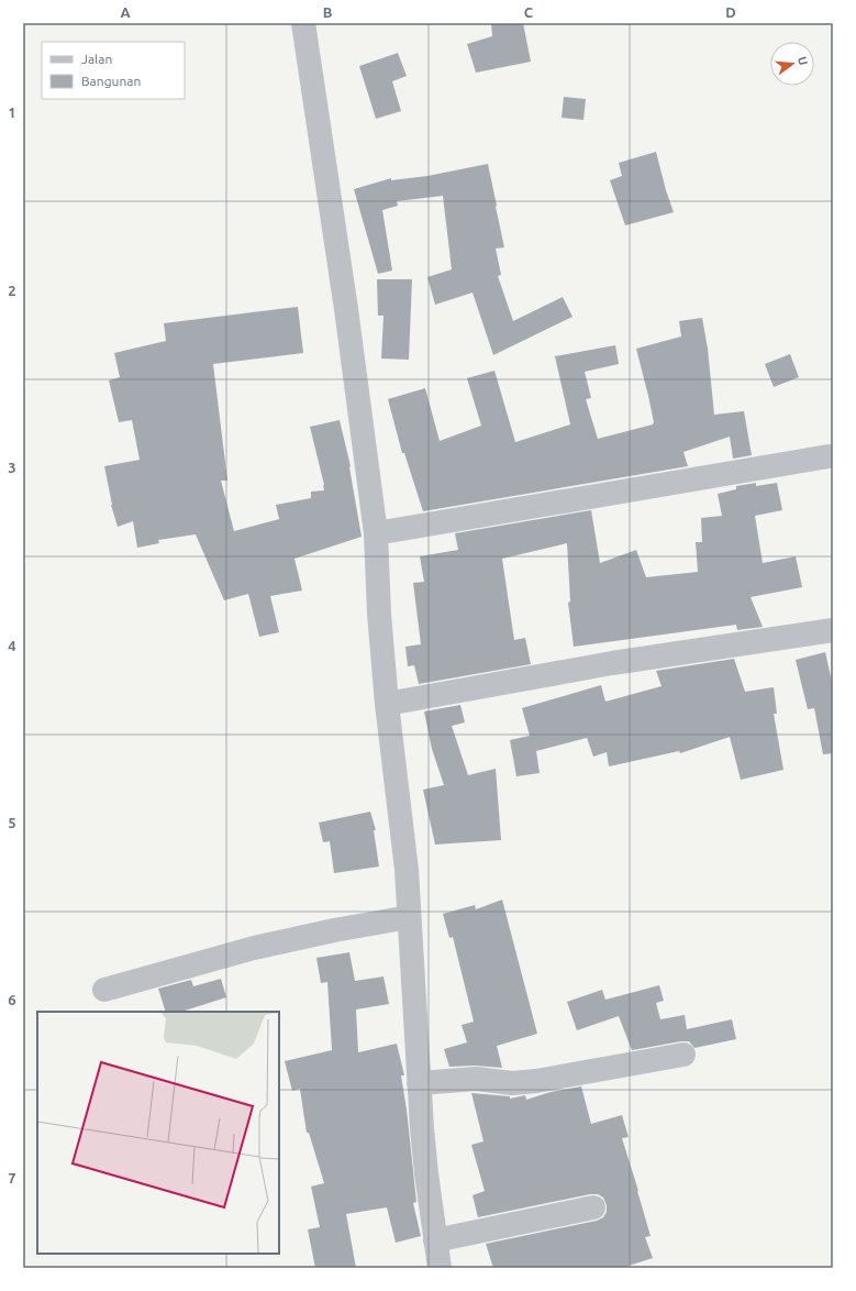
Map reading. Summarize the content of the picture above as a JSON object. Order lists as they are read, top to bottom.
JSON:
{
  "legend": ["Jalan", "Bangunan"],
  "north": "right",
  "grid": {
    "columns": [
      "A",
      "B",
      "C",
      "D"
    ],
    "rows": [
      "1",
      "2",
      "3",
      "4",
      "5",
      "6",
      "7"
    ]
  }
}
